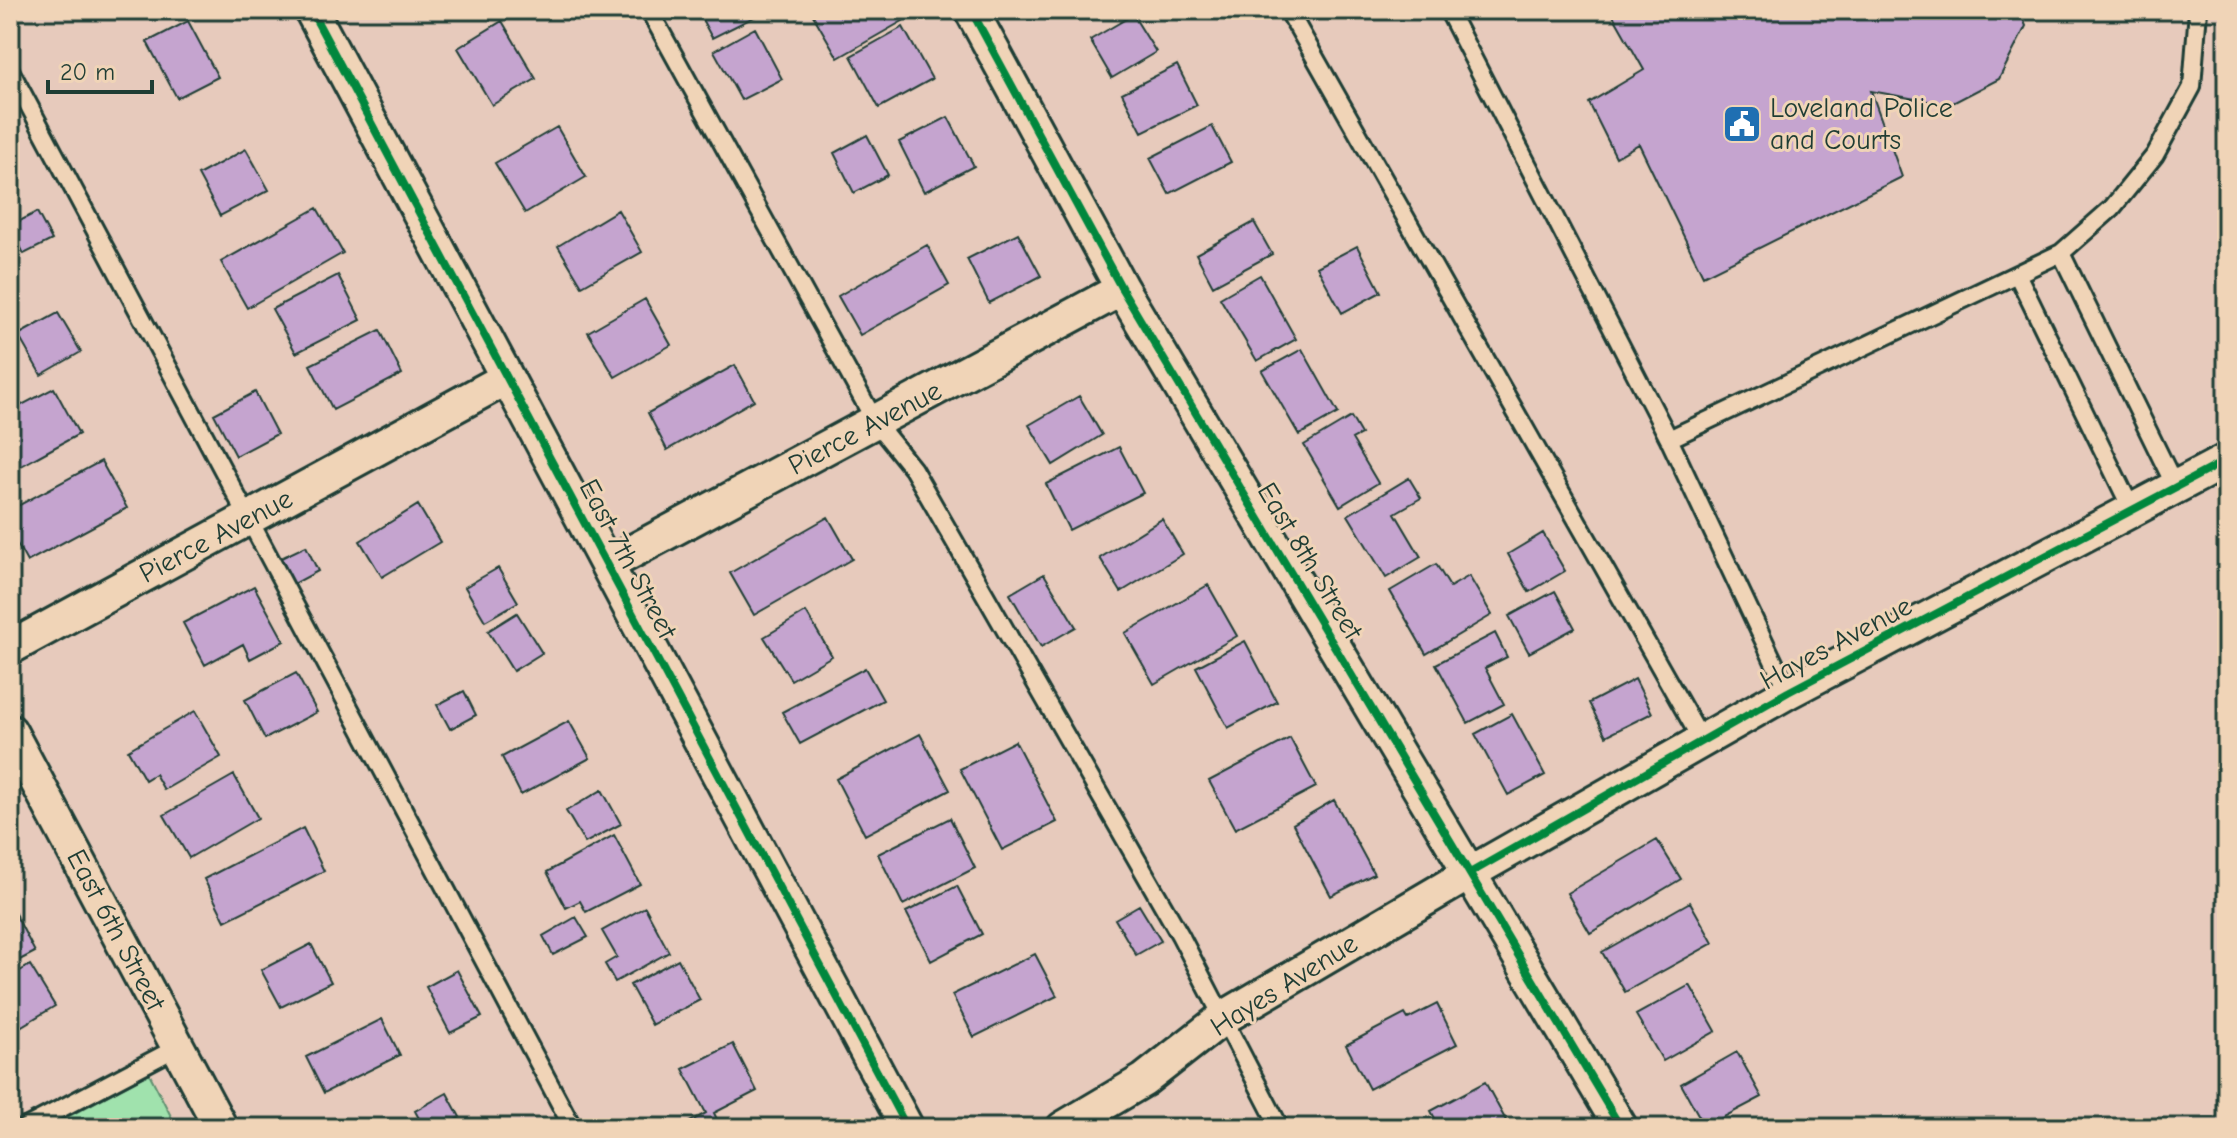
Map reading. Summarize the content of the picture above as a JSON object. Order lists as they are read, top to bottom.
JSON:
{
  "streets": {
    "street": [
      "Pierce Avenue",
      "East 7th Street",
      "East 8th Street",
      "Hayes Avenue",
      "East 6th Street"
    ]
  },
  "crossings": [
    ["Pierce Avenue", "East 7th Street"],
    ["Pierce Avenue", "East 8th Street"],
    ["East 8th Street", "Hayes Avenue"]
  ],
  "places": {
    "public building": ["Loveland Police and Courts"]
  },
  "scale_bar": "20 m"
}
